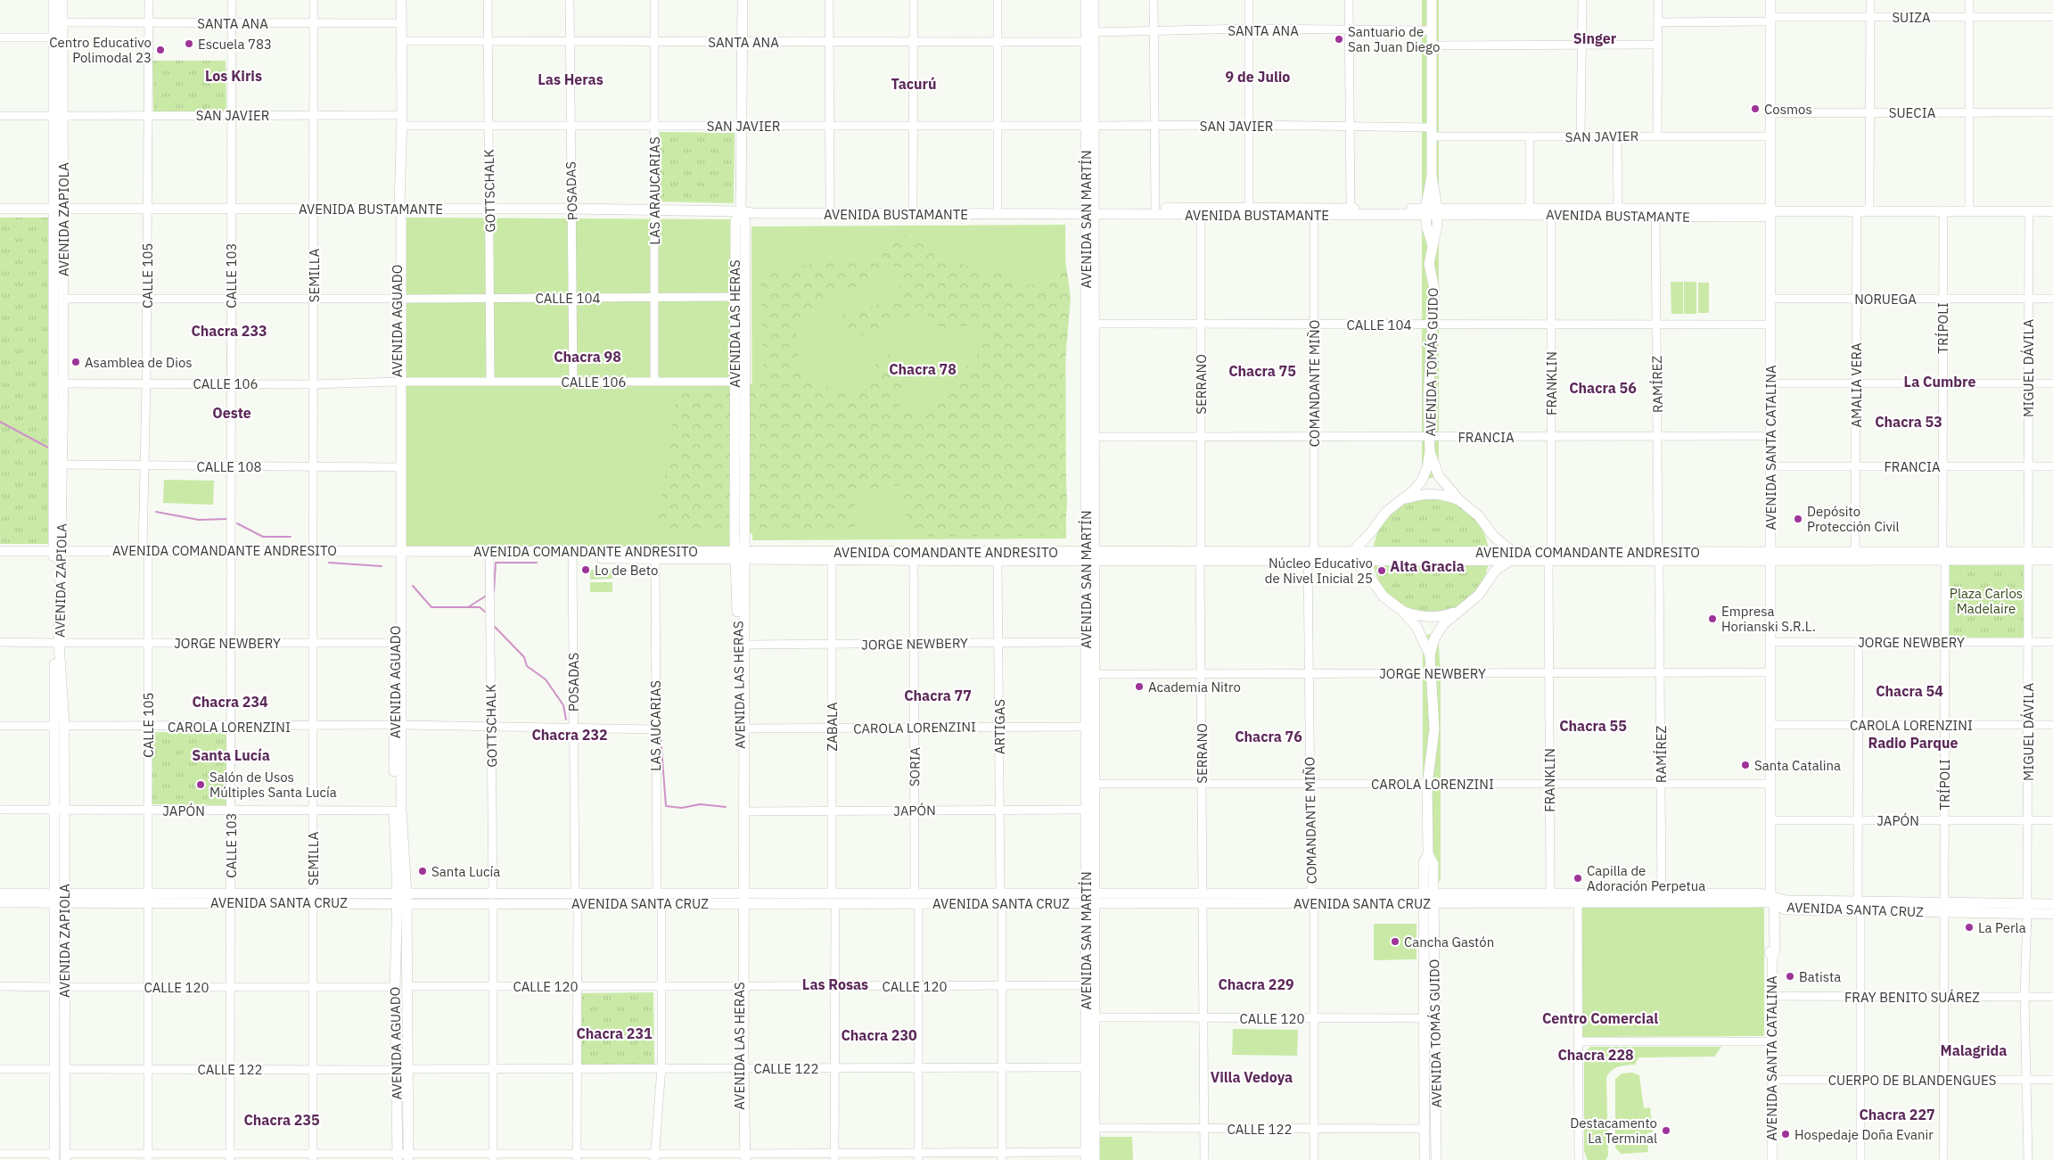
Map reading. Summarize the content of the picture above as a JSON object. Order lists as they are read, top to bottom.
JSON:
{
  "streets": {
    "main road": [
      "AVENIDA BUSTAMANTE",
      "AVENIDA ZAPIOLA",
      "AVENIDA SAN MARTÍN",
      "AVENIDA AGUADO",
      "AVENIDA LAS HERAS",
      "AVENIDA TOMÁS GUIDO",
      "AVENIDA SANTA CATALINA",
      "AVENIDA COMANDANTE ANDRESITO",
      "AVENIDA SANTA CRUZ"
    ],
    "street": [
      "SUIZA",
      "SANTA ANA",
      "SUECIA",
      "SAN JAVIER",
      "GOTTSCHALK",
      "POSADAS",
      "LAS ARAUCARIAS",
      "CALLE 105",
      "CALLE 103",
      "SEMILLA",
      "CALLE 104",
      "NORUEGA",
      "TRÍPOLI",
      "MIGUEL DÁVILA",
      "CALLE 106",
      "COMANDANTE MIÑO",
      "FRANKLIN",
      "SERRANO",
      "RAMÍREZ",
      "AMALIA VERA",
      "FRANCIA",
      "CALLE 108",
      "JORGE NEWBERY",
      "CAROLA LORENZINI",
      "LAS AUCARIAS",
      "ZABALA",
      "ARTIGAS",
      "SORIA",
      "JAPÓN",
      "CALLE 120",
      "FRAY BENITO SUÁREZ",
      "CALLE 122",
      "CUERPO DE BLANDENGUES"
    ]
  },
  "crossings": [
    ["SUIZA", "AVENIDA SANTA CATALINA"],
    ["SANTA ANA", "GOTTSCHALK"],
    ["SANTA ANA", "POSADAS"],
    ["SANTA ANA", "LAS ARAUCARIAS"],
    ["SANTA ANA", "AVENIDA ZAPIOLA"],
    ["SANTA ANA", "AVENIDA SAN MARTÍN"],
    ["SANTA ANA", "CALLE 105"],
    ["SANTA ANA", "CALLE 103"],
    ["SANTA ANA", "SEMILLA"],
    ["SANTA ANA", "AVENIDA AGUADO"],
    ["SANTA ANA", "AVENIDA LAS HERAS"],
    ["SANTA ANA", "AVENIDA TOMÁS GUIDO"],
    ["SUECIA", "AVENIDA SANTA CATALINA"],
    ["SAN JAVIER", "GOTTSCHALK"],
    ["SAN JAVIER", "POSADAS"],
    ["SAN JAVIER", "LAS ARAUCARIAS"],
    ["SAN JAVIER", "AVENIDA ZAPIOLA"],
    ["SAN JAVIER", "AVENIDA SAN MARTÍN"],
    ["SAN JAVIER", "CALLE 105"],
    ["SAN JAVIER", "CALLE 103"],
    ["SAN JAVIER", "SEMILLA"],
    ["SAN JAVIER", "AVENIDA AGUADO"],
    ["SAN JAVIER", "AVENIDA LAS HERAS"],
    ["SAN JAVIER", "AVENIDA TOMÁS GUIDO"],
    ["SAN JAVIER", "AVENIDA SANTA CATALINA"],
    ["GOTTSCHALK", "AVENIDA BUSTAMANTE"],
    ["GOTTSCHALK", "CALLE 104"],
    ["GOTTSCHALK", "CALLE 106"],
    ["GOTTSCHALK", "AVENIDA COMANDANTE ANDRESITO"],
    ["GOTTSCHALK", "CAROLA LORENZINI"],
    ["GOTTSCHALK", "AVENIDA SANTA CRUZ"],
    ["GOTTSCHALK", "CALLE 120"],
    ["GOTTSCHALK", "CALLE 122"],
    ["POSADAS", "AVENIDA BUSTAMANTE"],
    ["POSADAS", "CALLE 104"],
    ["POSADAS", "CALLE 106"],
    ["POSADAS", "AVENIDA COMANDANTE ANDRESITO"],
    ["POSADAS", "CAROLA LORENZINI"],
    ["POSADAS", "AVENIDA SANTA CRUZ"],
    ["POSADAS", "CALLE 120"],
    ["POSADAS", "CALLE 122"],
    ["LAS ARAUCARIAS", "AVENIDA BUSTAMANTE"],
    ["LAS ARAUCARIAS", "CALLE 104"],
    ["LAS ARAUCARIAS", "CALLE 106"],
    ["AVENIDA BUSTAMANTE", "AVENIDA ZAPIOLA"],
    ["AVENIDA BUSTAMANTE", "AVENIDA SAN MARTÍN"],
    ["AVENIDA BUSTAMANTE", "CALLE 105"],
    ["AVENIDA BUSTAMANTE", "CALLE 103"],
    ["AVENIDA BUSTAMANTE", "SEMILLA"],
    ["AVENIDA BUSTAMANTE", "AVENIDA AGUADO"],
    ["AVENIDA BUSTAMANTE", "AVENIDA LAS HERAS"],
    ["AVENIDA BUSTAMANTE", "TRÍPOLI"],
    ["AVENIDA BUSTAMANTE", "AVENIDA TOMÁS GUIDO"],
    ["AVENIDA BUSTAMANTE", "MIGUEL DÁVILA"],
    ["AVENIDA BUSTAMANTE", "COMANDANTE MIÑO"],
    ["AVENIDA BUSTAMANTE", "FRANKLIN"],
    ["AVENIDA BUSTAMANTE", "SERRANO"],
    ["AVENIDA BUSTAMANTE", "RAMÍREZ"],
    ["AVENIDA BUSTAMANTE", "AMALIA VERA"],
    ["AVENIDA BUSTAMANTE", "AVENIDA SANTA CATALINA"],
    ["AVENIDA ZAPIOLA", "CALLE 104"],
    ["AVENIDA ZAPIOLA", "CALLE 106"],
    ["AVENIDA ZAPIOLA", "CALLE 108"],
    ["AVENIDA ZAPIOLA", "AVENIDA COMANDANTE ANDRESITO"],
    ["AVENIDA ZAPIOLA", "JORGE NEWBERY"],
    ["AVENIDA ZAPIOLA", "CAROLA LORENZINI"],
    ["AVENIDA ZAPIOLA", "JAPÓN"],
    ["AVENIDA ZAPIOLA", "AVENIDA SANTA CRUZ"],
    ["AVENIDA ZAPIOLA", "CALLE 120"],
    ["AVENIDA ZAPIOLA", "CALLE 122"],
    ["AVENIDA SAN MARTÍN", "CALLE 104"],
    ["AVENIDA SAN MARTÍN", "FRANCIA"],
    ["AVENIDA SAN MARTÍN", "AVENIDA COMANDANTE ANDRESITO"],
    ["AVENIDA SAN MARTÍN", "JORGE NEWBERY"],
    ["AVENIDA SAN MARTÍN", "CAROLA LORENZINI"],
    ["AVENIDA SAN MARTÍN", "JAPÓN"],
    ["AVENIDA SAN MARTÍN", "AVENIDA SANTA CRUZ"],
    ["AVENIDA SAN MARTÍN", "CALLE 120"],
    ["AVENIDA SAN MARTÍN", "CALLE 122"],
    ["CALLE 105", "CALLE 104"],
    ["CALLE 105", "CALLE 106"],
    ["CALLE 105", "CALLE 108"],
    ["CALLE 105", "AVENIDA COMANDANTE ANDRESITO"],
    ["CALLE 105", "JORGE NEWBERY"],
    ["CALLE 105", "CAROLA LORENZINI"],
    ["CALLE 105", "JAPÓN"],
    ["CALLE 105", "AVENIDA SANTA CRUZ"],
    ["CALLE 105", "CALLE 120"],
    ["CALLE 105", "CALLE 122"],
    ["CALLE 103", "CALLE 104"],
    ["CALLE 103", "CALLE 106"],
    ["CALLE 103", "CALLE 108"],
    ["CALLE 103", "AVENIDA COMANDANTE ANDRESITO"],
    ["CALLE 103", "JORGE NEWBERY"],
    ["CALLE 103", "CAROLA LORENZINI"],
    ["CALLE 103", "JAPÓN"],
    ["CALLE 103", "AVENIDA SANTA CRUZ"],
    ["CALLE 103", "CALLE 120"],
    ["CALLE 103", "CALLE 122"],
    ["SEMILLA", "CALLE 104"],
    ["SEMILLA", "CALLE 106"],
    ["SEMILLA", "CALLE 108"],
    ["SEMILLA", "AVENIDA COMANDANTE ANDRESITO"],
    ["SEMILLA", "JORGE NEWBERY"],
    ["SEMILLA", "CAROLA LORENZINI"],
    ["SEMILLA", "JAPÓN"],
    ["SEMILLA", "AVENIDA SANTA CRUZ"],
    ["SEMILLA", "CALLE 120"],
    ["SEMILLA", "CALLE 122"],
    ["CALLE 104", "AVENIDA AGUADO"],
    ["CALLE 104", "AVENIDA LAS HERAS"],
    ["CALLE 104", "AVENIDA TOMÁS GUIDO"],
    ["CALLE 104", "COMANDANTE MIÑO"],
    ["CALLE 104", "FRANKLIN"],
    ["CALLE 104", "SERRANO"],
    ["CALLE 104", "RAMÍREZ"],
    ["CALLE 104", "AVENIDA SANTA CATALINA"],
    ["NORUEGA", "TRÍPOLI"],
    ["NORUEGA", "MIGUEL DÁVILA"],
    ["NORUEGA", "AMALIA VERA"],
    ["NORUEGA", "AVENIDA SANTA CATALINA"],
    ["AVENIDA AGUADO", "CALLE 106"],
    ["AVENIDA AGUADO", "CALLE 108"],
    ["AVENIDA AGUADO", "AVENIDA COMANDANTE ANDRESITO"],
    ["AVENIDA AGUADO", "JORGE NEWBERY"],
    ["AVENIDA AGUADO", "CAROLA LORENZINI"],
    ["AVENIDA AGUADO", "JAPÓN"],
    ["AVENIDA AGUADO", "AVENIDA SANTA CRUZ"],
    ["AVENIDA AGUADO", "CALLE 120"],
    ["AVENIDA AGUADO", "CALLE 122"],
    ["AVENIDA LAS HERAS", "CALLE 106"],
    ["AVENIDA LAS HERAS", "AVENIDA COMANDANTE ANDRESITO"],
    ["AVENIDA LAS HERAS", "JORGE NEWBERY"],
    ["AVENIDA LAS HERAS", "CAROLA LORENZINI"],
    ["AVENIDA LAS HERAS", "JAPÓN"],
    ["AVENIDA LAS HERAS", "AVENIDA SANTA CRUZ"],
    ["AVENIDA LAS HERAS", "CALLE 120"],
    ["AVENIDA LAS HERAS", "CALLE 122"],
    ["TRÍPOLI", "FRANCIA"],
    ["TRÍPOLI", "AVENIDA COMANDANTE ANDRESITO"],
    ["TRÍPOLI", "JORGE NEWBERY"],
    ["TRÍPOLI", "CAROLA LORENZINI"],
    ["TRÍPOLI", "JAPÓN"],
    ["TRÍPOLI", "AVENIDA SANTA CRUZ"],
    ["TRÍPOLI", "FRAY BENITO SUÁREZ"],
    ["TRÍPOLI", "CUERPO DE BLANDENGUES"],
    ["AVENIDA TOMÁS GUIDO", "FRANCIA"],
    ["AVENIDA TOMÁS GUIDO", "AVENIDA COMANDANTE ANDRESITO"],
    ["AVENIDA TOMÁS GUIDO", "JORGE NEWBERY"],
    ["AVENIDA TOMÁS GUIDO", "CAROLA LORENZINI"],
    ["AVENIDA TOMÁS GUIDO", "AVENIDA SANTA CRUZ"],
    ["AVENIDA TOMÁS GUIDO", "CALLE 120"],
    ["AVENIDA TOMÁS GUIDO", "CALLE 122"],
    ["MIGUEL DÁVILA", "FRANCIA"],
    ["MIGUEL DÁVILA", "AVENIDA COMANDANTE ANDRESITO"],
    ["MIGUEL DÁVILA", "JORGE NEWBERY"],
    ["MIGUEL DÁVILA", "CAROLA LORENZINI"],
    ["MIGUEL DÁVILA", "JAPÓN"],
    ["MIGUEL DÁVILA", "AVENIDA SANTA CRUZ"],
    ["MIGUEL DÁVILA", "FRAY BENITO SUÁREZ"],
    ["MIGUEL DÁVILA", "CUERPO DE BLANDENGUES"],
    ["COMANDANTE MIÑO", "FRANCIA"],
    ["COMANDANTE MIÑO", "AVENIDA COMANDANTE ANDRESITO"],
    ["COMANDANTE MIÑO", "JORGE NEWBERY"],
    ["COMANDANTE MIÑO", "CAROLA LORENZINI"],
    ["COMANDANTE MIÑO", "AVENIDA SANTA CRUZ"],
    ["COMANDANTE MIÑO", "CALLE 120"],
    ["COMANDANTE MIÑO", "CALLE 122"],
    ["FRANKLIN", "FRANCIA"],
    ["FRANKLIN", "AVENIDA COMANDANTE ANDRESITO"],
    ["FRANKLIN", "JORGE NEWBERY"],
    ["FRANKLIN", "CAROLA LORENZINI"],
    ["FRANKLIN", "AVENIDA SANTA CRUZ"],
    ["SERRANO", "FRANCIA"],
    ["SERRANO", "AVENIDA COMANDANTE ANDRESITO"],
    ["SERRANO", "JORGE NEWBERY"],
    ["SERRANO", "CAROLA LORENZINI"],
    ["SERRANO", "AVENIDA SANTA CRUZ"],
    ["SERRANO", "CALLE 120"],
    ["SERRANO", "CALLE 122"],
    ["RAMÍREZ", "FRANCIA"],
    ["RAMÍREZ", "AVENIDA COMANDANTE ANDRESITO"],
    ["RAMÍREZ", "JORGE NEWBERY"],
    ["RAMÍREZ", "CAROLA LORENZINI"],
    ["RAMÍREZ", "AVENIDA SANTA CRUZ"],
    ["AMALIA VERA", "FRANCIA"],
    ["AMALIA VERA", "AVENIDA COMANDANTE ANDRESITO"],
    ["FRANCIA", "AVENIDA SANTA CATALINA"],
    ["AVENIDA SANTA CATALINA", "AVENIDA COMANDANTE ANDRESITO"],
    ["AVENIDA SANTA CATALINA", "JORGE NEWBERY"],
    ["AVENIDA SANTA CATALINA", "CAROLA LORENZINI"],
    ["AVENIDA SANTA CATALINA", "JAPÓN"],
    ["AVENIDA SANTA CATALINA", "AVENIDA SANTA CRUZ"],
    ["AVENIDA SANTA CATALINA", "FRAY BENITO SUÁREZ"],
    ["AVENIDA SANTA CATALINA", "CUERPO DE BLANDENGUES"],
    ["AVENIDA COMANDANTE ANDRESITO", "LAS AUCARIAS"],
    ["AVENIDA COMANDANTE ANDRESITO", "ZABALA"],
    ["AVENIDA COMANDANTE ANDRESITO", "ARTIGAS"],
    ["AVENIDA COMANDANTE ANDRESITO", "SORIA"],
    ["JORGE NEWBERY", "ZABALA"],
    ["JORGE NEWBERY", "ARTIGAS"],
    ["JORGE NEWBERY", "SORIA"],
    ["CAROLA LORENZINI", "LAS AUCARIAS"],
    ["CAROLA LORENZINI", "ZABALA"],
    ["CAROLA LORENZINI", "ARTIGAS"],
    ["CAROLA LORENZINI", "SORIA"],
    ["LAS AUCARIAS", "AVENIDA SANTA CRUZ"],
    ["ZABALA", "JAPÓN"],
    ["ZABALA", "AVENIDA SANTA CRUZ"],
    ["ZABALA", "CALLE 120"],
    ["ZABALA", "CALLE 122"],
    ["ARTIGAS", "JAPÓN"],
    ["ARTIGAS", "AVENIDA SANTA CRUZ"],
    ["ARTIGAS", "CALLE 120"],
    ["ARTIGAS", "CALLE 122"],
    ["SORIA", "JAPÓN"],
    ["SORIA", "AVENIDA SANTA CRUZ"],
    ["SORIA", "CALLE 120"],
    ["SORIA", "CALLE 122"]
  ],
  "districts": [
    "Singer",
    "Los Kiris",
    "9 de Julio",
    "Las Heras",
    "Tacurú",
    "Chacra 233",
    "Chacra 98",
    "Chacra 78",
    "Chacra 75",
    "La Cumbre",
    "Chacra 56",
    "Oeste",
    "Chacra 53",
    "Alta Gracia",
    "Chacra 54",
    "Chacra 77",
    "Chacra 234",
    "Chacra 55",
    "Chacra 232",
    "Chacra 76",
    "Radio Parque",
    "Santa Lucía",
    "Las Rosas",
    "Chacra 229",
    "Centro Comercial",
    "Chacra 231",
    "Chacra 230",
    "Malagrida",
    "Chacra 228",
    "Villa Vedoya",
    "Chacra 227",
    "Chacra 235"
  ],
  "parks": ["Plaza Carlos Madelaire"],
  "places": [
    "Santuario de San Juan Diego",
    "Escuela 783",
    "Centro Educativo Polimodal 23",
    "Cosmos",
    "Asamblea de Dios",
    "Depósito Protección Civil",
    "Lo de Beto",
    "Núcleo Educativo de Nivel Inicial 25",
    "Empresa Horianski S.R.L.",
    "Academia Nitro",
    "Santa Catalina",
    "Salón de Usos Múltiples Santa Lucía",
    "Santa Lucía",
    "Capilla de Adoración Perpetua",
    "La Perla",
    "Cancha Gastón",
    "Batista",
    "Destacamento La Terminal",
    "Hospedaje Doña Evanir"
  ]
}
